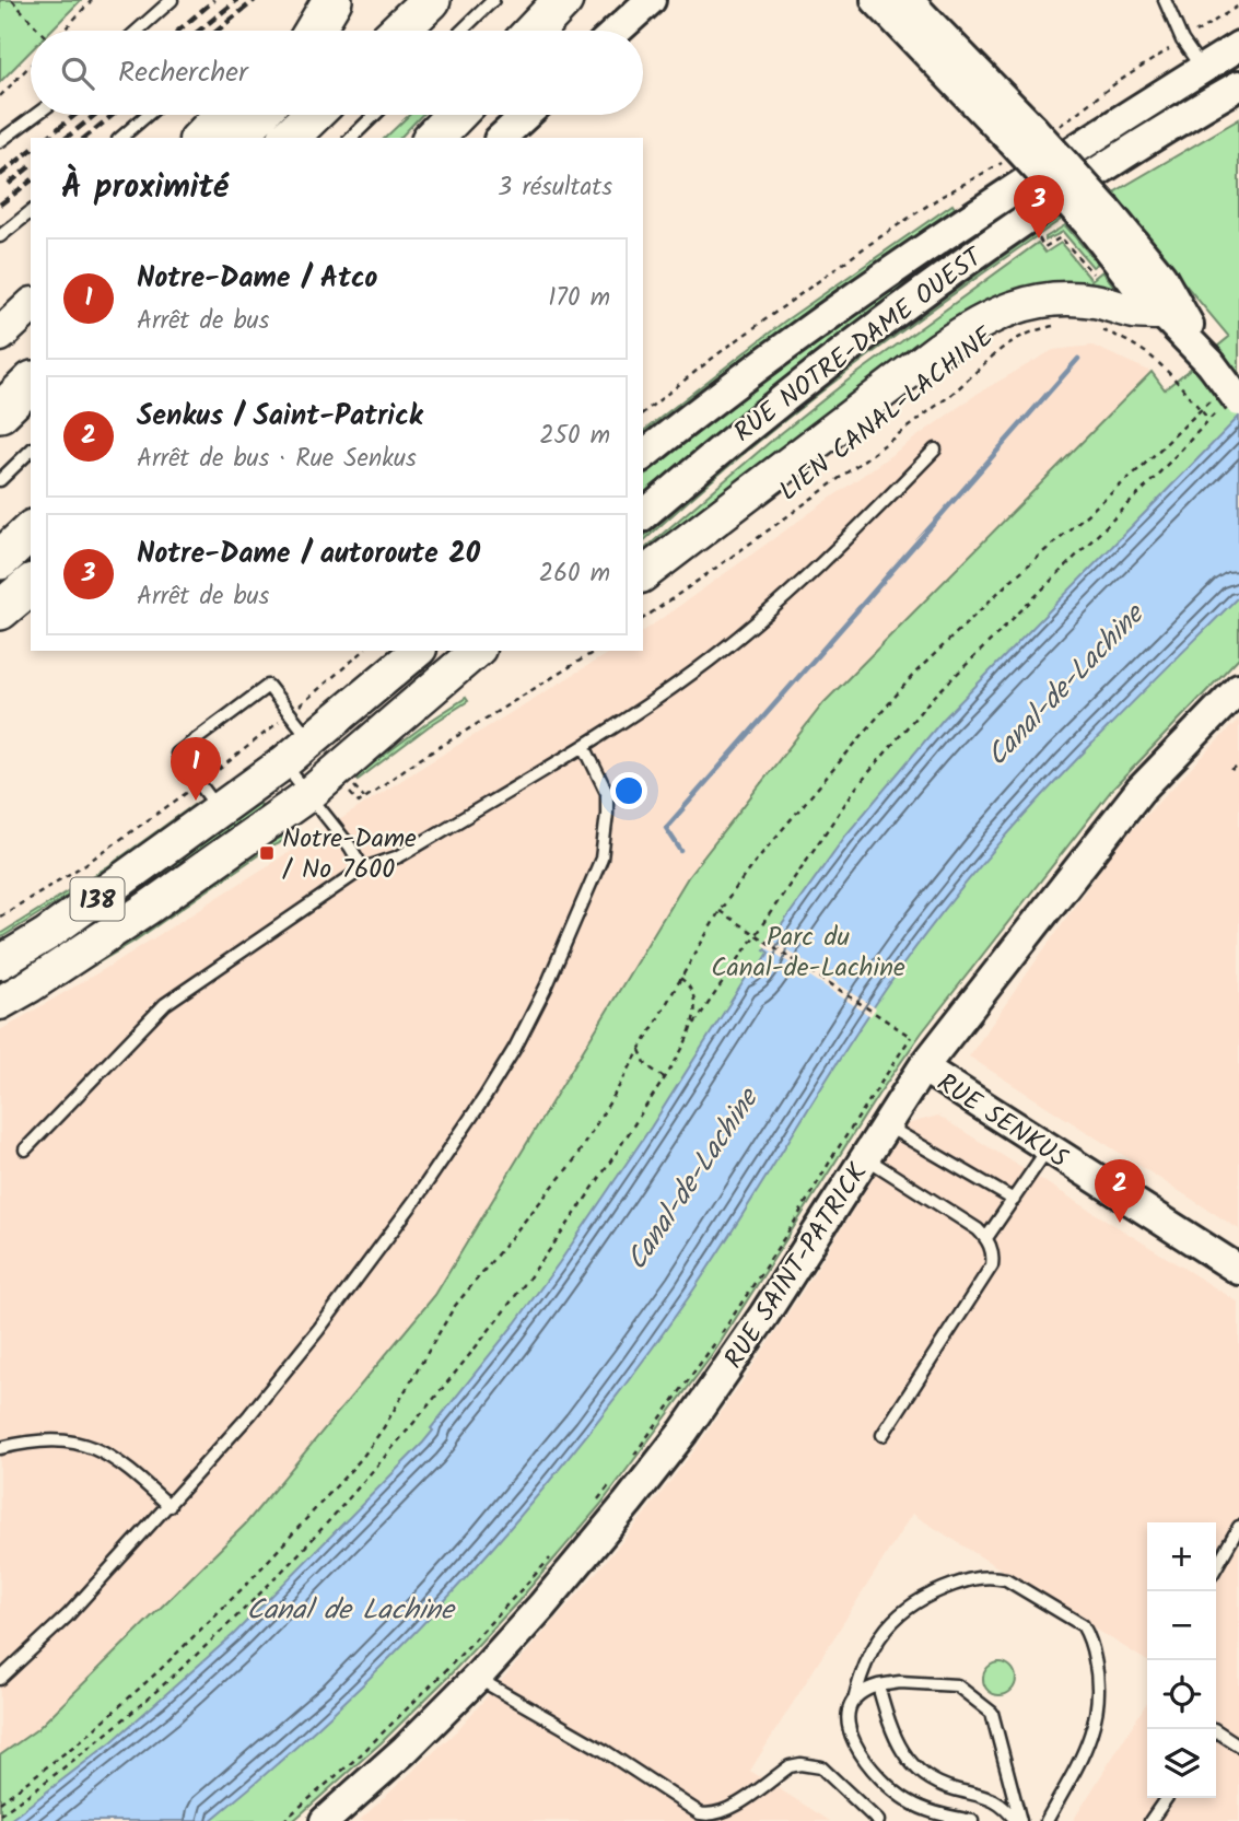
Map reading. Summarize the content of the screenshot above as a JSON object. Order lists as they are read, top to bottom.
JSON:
{
  "streets": {
    "main road": [
      "RUE NOTRE-DAME OUEST",
      "138",
      "RUE SENKUS",
      "RUE SAINT-PATRICK"
    ],
    "path": ["LIEN CANAL-LACHINE"]
  },
  "crossings": [
    ["RUE SENKUS", "RUE SAINT-PATRICK"]
  ],
  "water": ["Canal-de-Lachine", "Canal de Lachine"],
  "parks": ["Parc du Canal-de-Lachine"],
  "places": {
    "transit": ["Notre-Dame / No 7600"]
  },
  "page": {
    "search": "Rechercher",
    "heading": ["À proximité", "3 résultats"],
    "pins": ["3", "1", "2"],
    "list": [
      {
        "mark": "1",
        "name": "Notre-Dame / Atco",
        "note": "Arrêt de bus",
        "value": "170 m"
      },
      {
        "mark": "2",
        "name": "Senkus / Saint-Patrick",
        "note": "Arrêt de bus · Rue Senkus",
        "value": "250 m"
      },
      {
        "mark": "3",
        "name": "Notre-Dame / autoroute 20",
        "note": "Arrêt de bus",
        "value": "260 m"
      }
    ],
    "map_buttons": ["+", "−"]
  }
}
